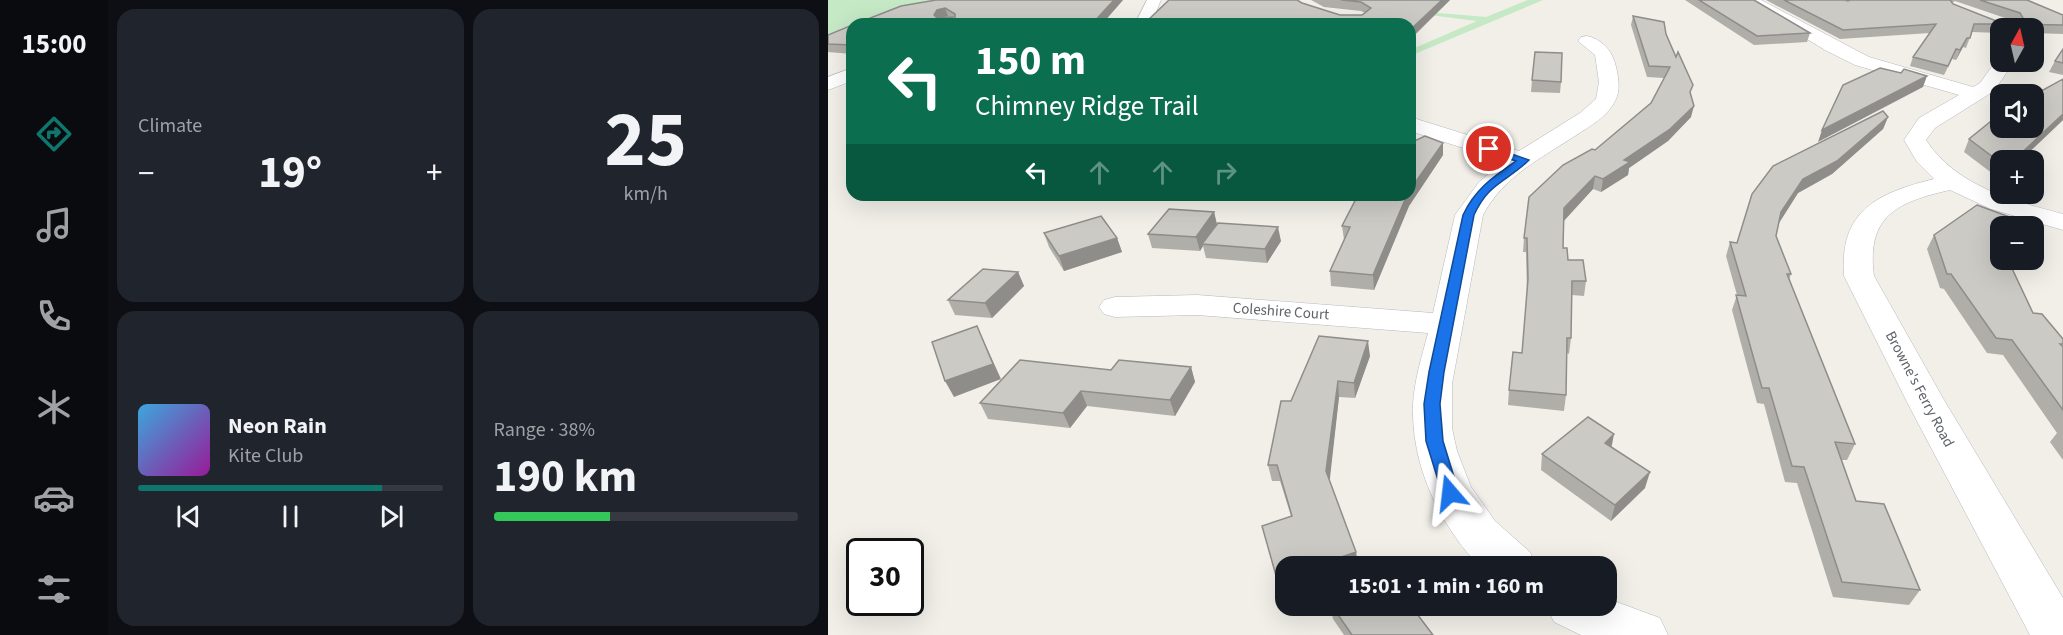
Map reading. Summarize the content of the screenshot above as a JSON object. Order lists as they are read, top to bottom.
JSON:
{
  "streets": {
    "street": ["Coleshire Court", "Browne's Ferry Road"]
  },
  "north": "top",
  "page": {
    "tabs": "15:00",
    "tile": [
      "Climate",
      ["25", "km/h"],
      ["Range · 38%", "190 km"]
    ],
    "map_buttons": ["+", "−"],
    "turn": ["150 m", "Chimney Ridge Trail"],
    "heat": ["−", "19°", "+"],
    "song": ["Neon Rain", "Kite Club"],
    "limit": "30",
    "trip": "15:01 · 1 min · 160 m"
  }
}
